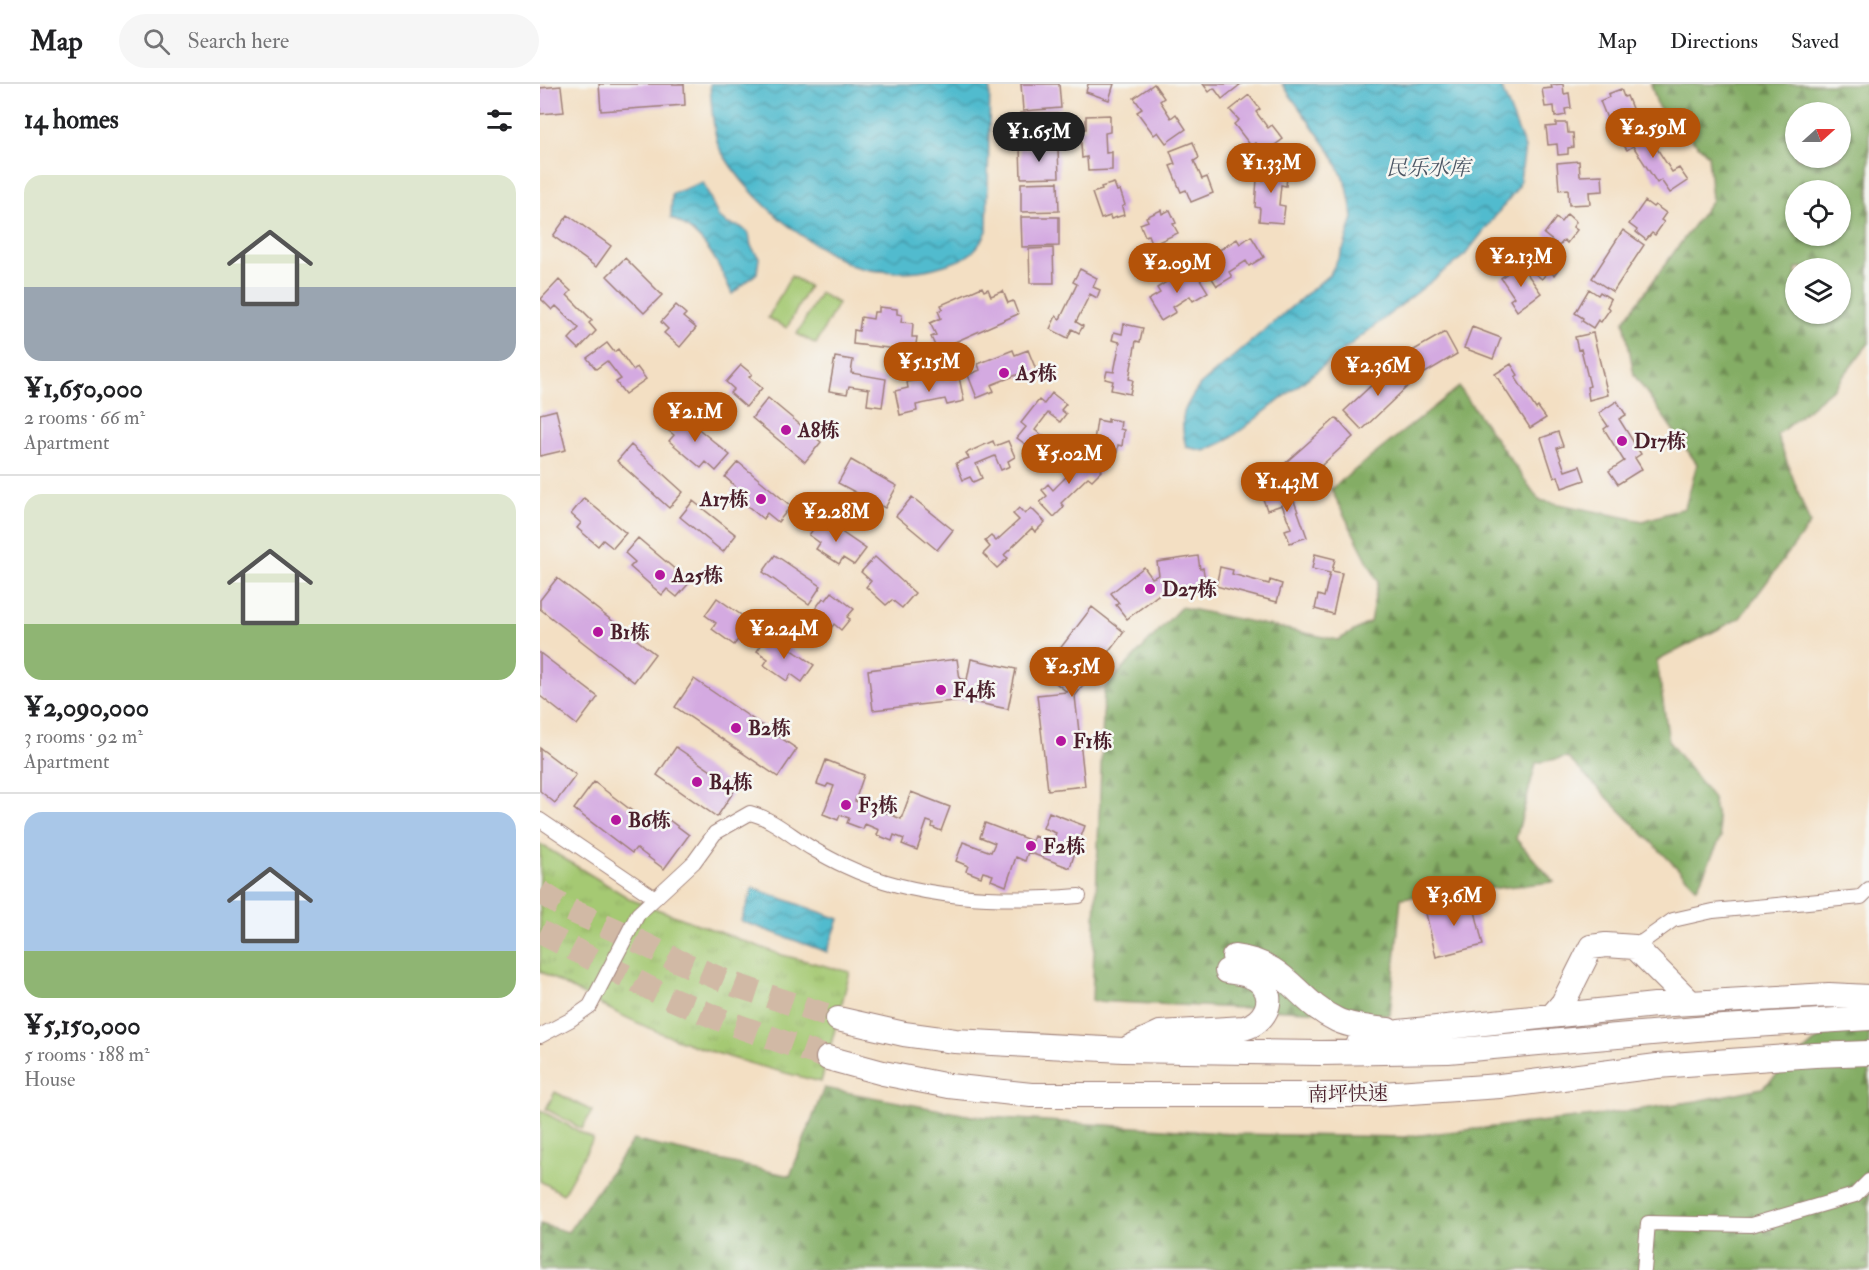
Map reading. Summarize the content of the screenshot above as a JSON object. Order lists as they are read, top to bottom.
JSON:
{
  "streets": {
    "highway": ["南坪快速"]
  },
  "water": ["民乐水库"],
  "places": [
    "A5栋",
    "A8栋",
    "D17栋",
    "A17栋",
    "A25栋",
    "D27栋",
    "B1栋",
    "F4栋",
    "B2栋",
    "F1栋",
    "B4栋",
    "F3栋",
    "B6栋",
    "F2栋"
  ],
  "north": "right",
  "page": {
    "header": "Map",
    "search": "Search here",
    "nav": ["Map", "Directions", "Saved"],
    "heading": "14 homes",
    "price": [
      "¥2.59M",
      "¥1.65M",
      "¥1.33M",
      "¥2.13M",
      "¥2.09M",
      "¥5.15M",
      "¥2.36M",
      "¥2.1M",
      "¥5.02M",
      "¥1.43M",
      "¥2.28M",
      "¥2.24M",
      "¥2.5M",
      "¥3.6M"
    ],
    "list": [
      {
        "name": "¥1,650,000",
        "note": "2 rooms · 66 m² · Apartment"
      },
      {
        "name": "¥2,090,000",
        "note": "3 rooms · 92 m² · Apartment"
      },
      {
        "name": "¥5,150,000",
        "note": "5 rooms · 188 m² · House"
      }
    ]
  }
}
